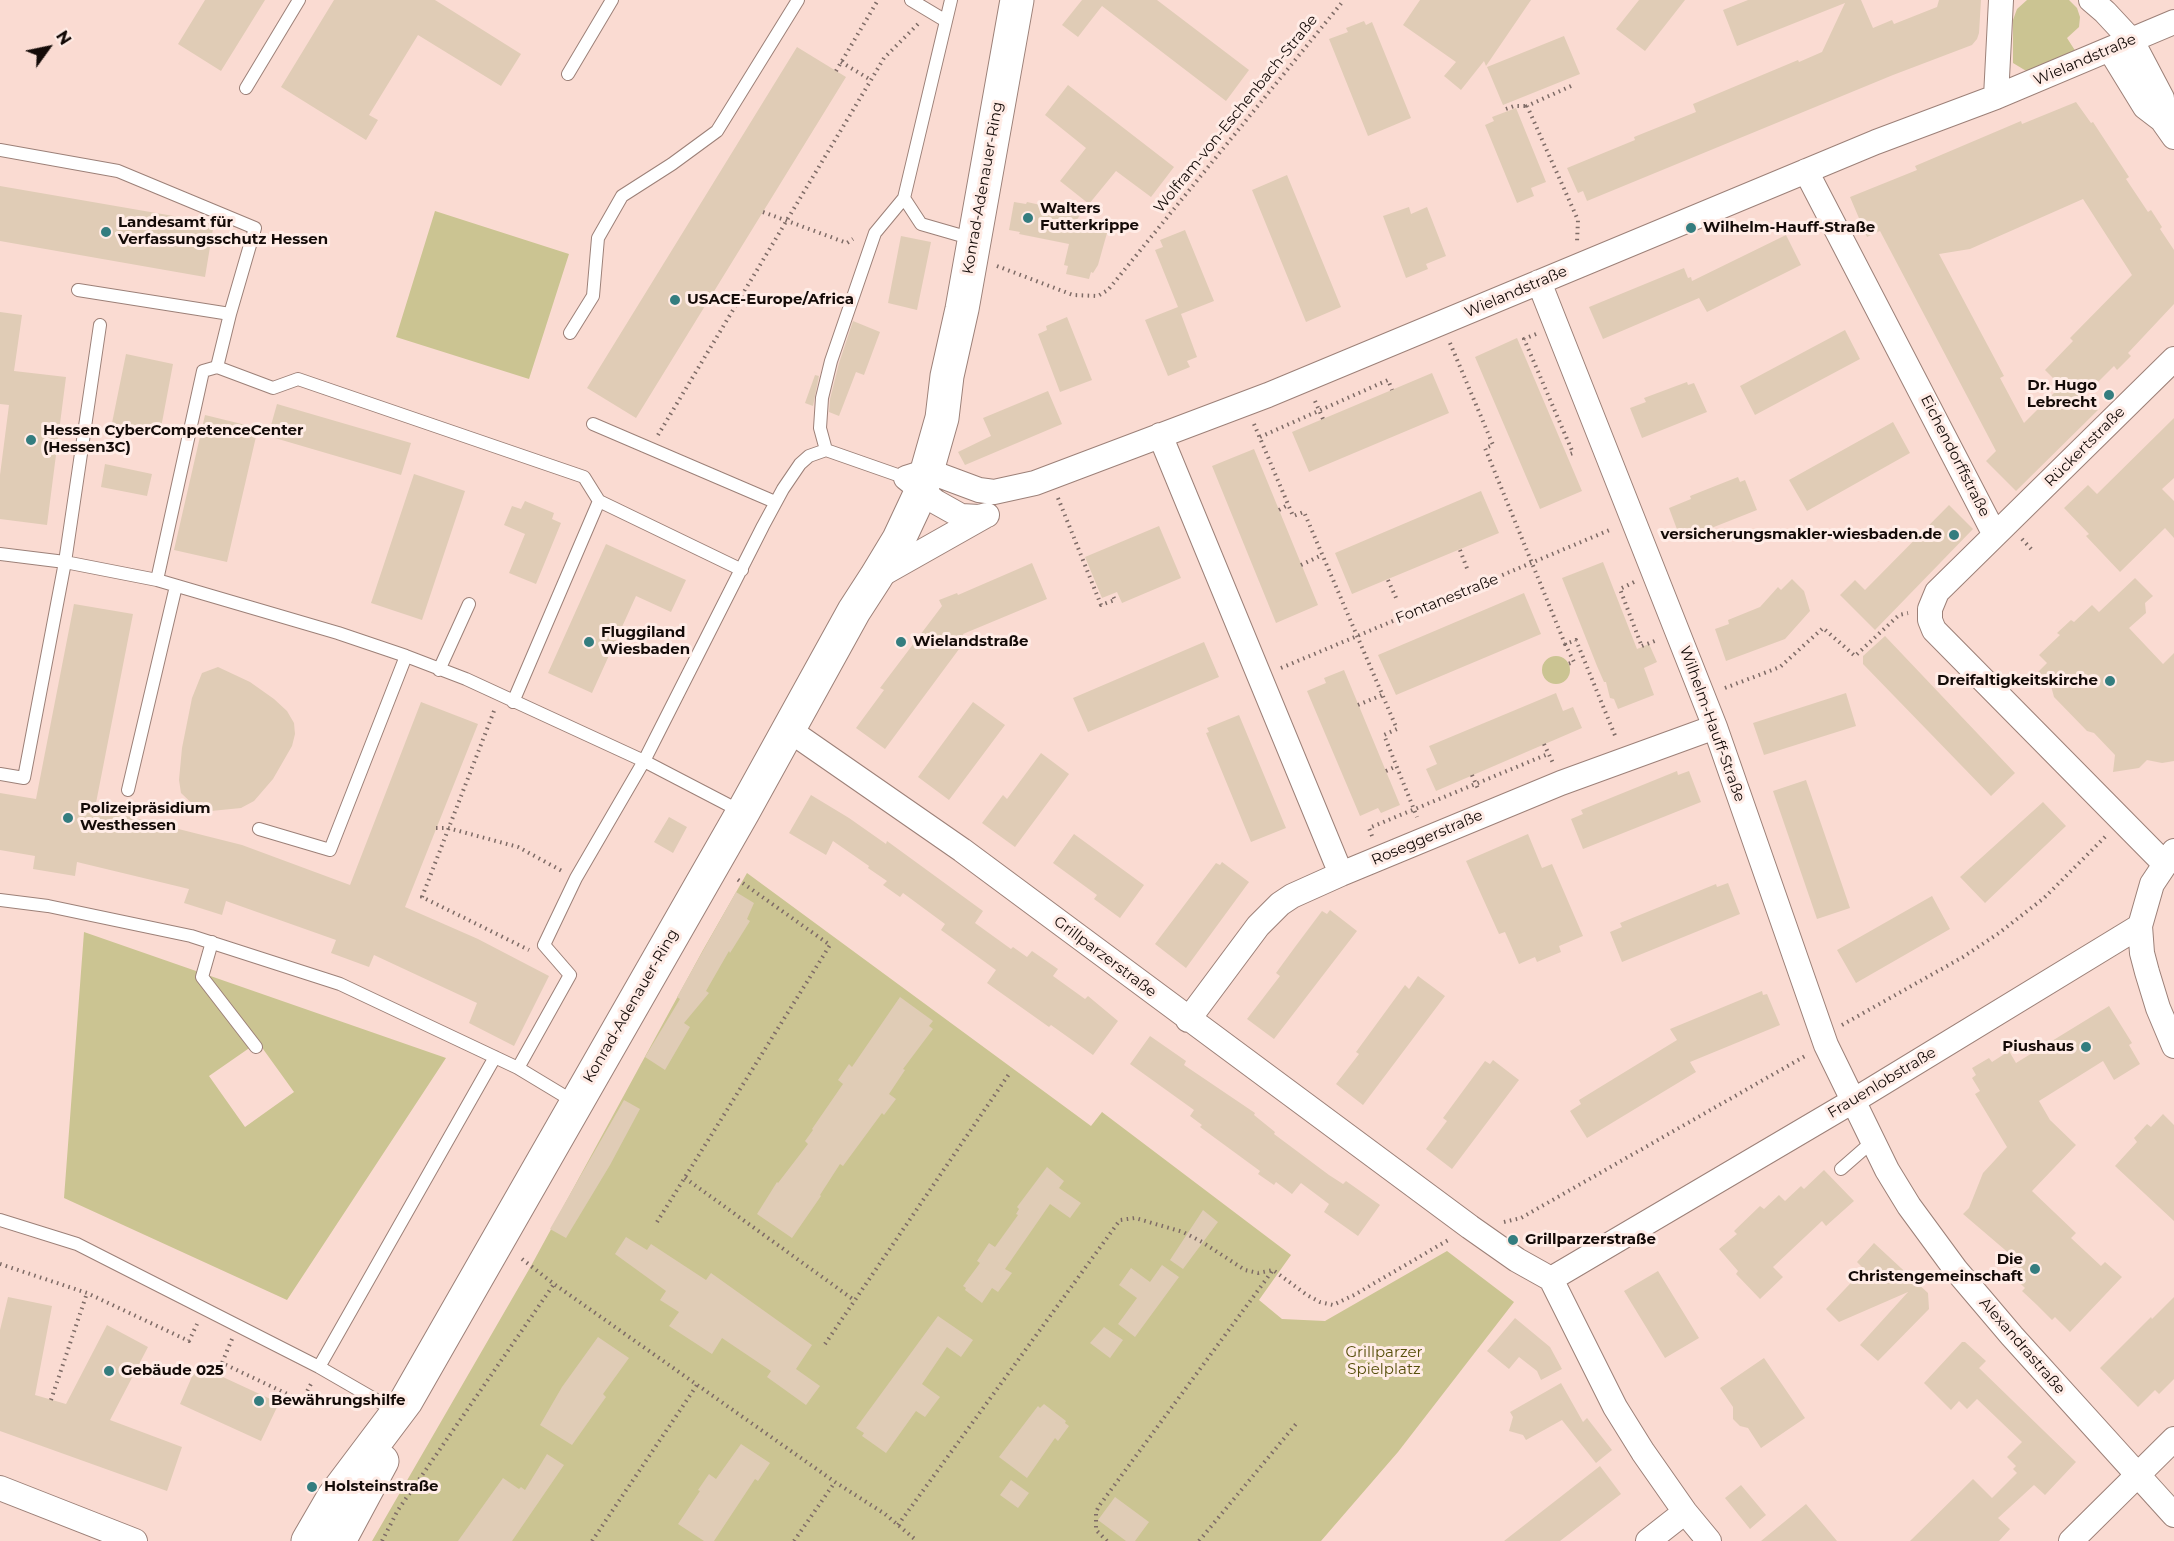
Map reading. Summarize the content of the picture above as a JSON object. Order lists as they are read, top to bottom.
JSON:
{
  "streets": {
    "main road": ["Konrad-Adenauer-Ring"],
    "street": [
      "Wielandstraße",
      "Rückertstraße",
      "Eichendorffstraße",
      "Wilhelm-Hauff-Straße",
      "Roseggerstraße",
      "Grillparzerstraße",
      "Frauenlobstraße",
      "Alexandrastraße"
    ],
    "path": ["Wolfram-von-Eschenbach-Straße", "Fontanestraße"]
  },
  "crossings": [
    ["Wielandstraße", "Konrad-Adenauer-Ring"],
    ["Wielandstraße", "Eichendorffstraße"],
    ["Wielandstraße", "Wilhelm-Hauff-Straße"],
    ["Konrad-Adenauer-Ring", "Grillparzerstraße"],
    ["Rückertstraße", "Eichendorffstraße"],
    ["Fontanestraße", "Wilhelm-Hauff-Straße"],
    ["Wilhelm-Hauff-Straße", "Roseggerstraße"],
    ["Wilhelm-Hauff-Straße", "Frauenlobstraße"],
    ["Wilhelm-Hauff-Straße", "Alexandrastraße"],
    ["Roseggerstraße", "Grillparzerstraße"],
    ["Grillparzerstraße", "Frauenlobstraße"],
    ["Frauenlobstraße", "Alexandrastraße"]
  ],
  "parks": ["Grillparzer Spielplatz"],
  "places": [
    "Walters Futterkrippe",
    "Wilhelm-Hauff-Straße",
    "Landesamt für Verfassungsschutz Hessen",
    "USACE-Europe/Africa",
    "Dr. Hugo Lebrecht",
    "Hessen CyberCompetenceCenter (Hessen3C)",
    "versicherungsmakler-wiesbaden.de",
    "Fluggiland Wiesbaden",
    "Wielandstraße",
    "Dreifaltigkeitskirche",
    "Polizeipräsidium Westhessen",
    "Piushaus",
    "Grillparzerstraße",
    "Die Christengemeinschaft",
    "Gebäude 025",
    "Bewährungshilfe",
    "Holsteinstraße"
  ],
  "north": "top right"
}
